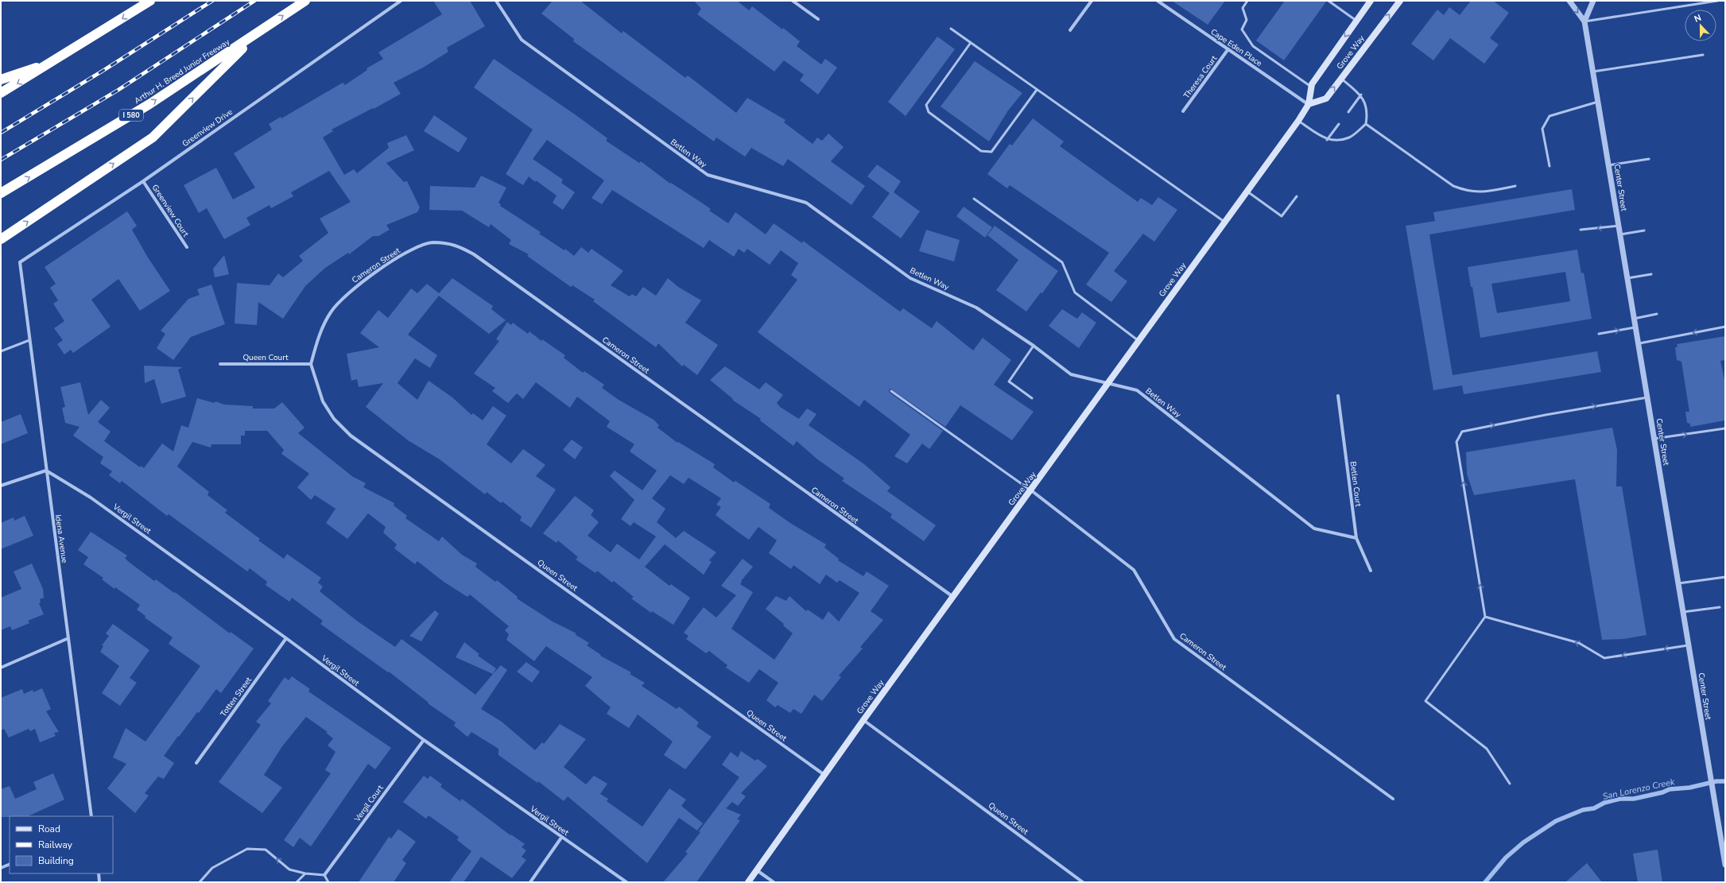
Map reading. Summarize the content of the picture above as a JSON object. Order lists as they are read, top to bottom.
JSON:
{
  "streets": {
    "highway": ["Arthur H. Breed Junior Freeway", "I 580"],
    "main road": ["Grove Way"],
    "street": [
      "Cape Eden Place",
      "Theresa Court",
      "Greenview Drive",
      "Betlen Way",
      "Center Street",
      "Greenview Court",
      "Cameron Street",
      "Queen Court",
      "Betlen Court",
      "Vergil Street",
      "Idena Avenue",
      "Queen Street",
      "Totten Street",
      "Vergil Court"
    ]
  },
  "crossings": [
    ["Cape Eden Place", "Grove Way"],
    ["Cape Eden Place", "Theresa Court"],
    ["Grove Way", "Betlen Way"],
    ["Grove Way", "Cameron Street"],
    ["Grove Way", "Queen Street"],
    ["Greenview Drive", "Greenview Court"],
    ["Greenview Drive", "Idena Avenue"],
    ["Betlen Way", "Betlen Court"],
    ["Cameron Street", "Queen Court"],
    ["Cameron Street", "Queen Street"],
    ["Queen Court", "Queen Street"],
    ["Vergil Street", "Idena Avenue"],
    ["Vergil Street", "Totten Street"],
    ["Vergil Street", "Vergil Court"]
  ],
  "water": ["San Lorenzo Creek"],
  "legend": ["Road", "Railway", "Building"],
  "north": "top"
}
